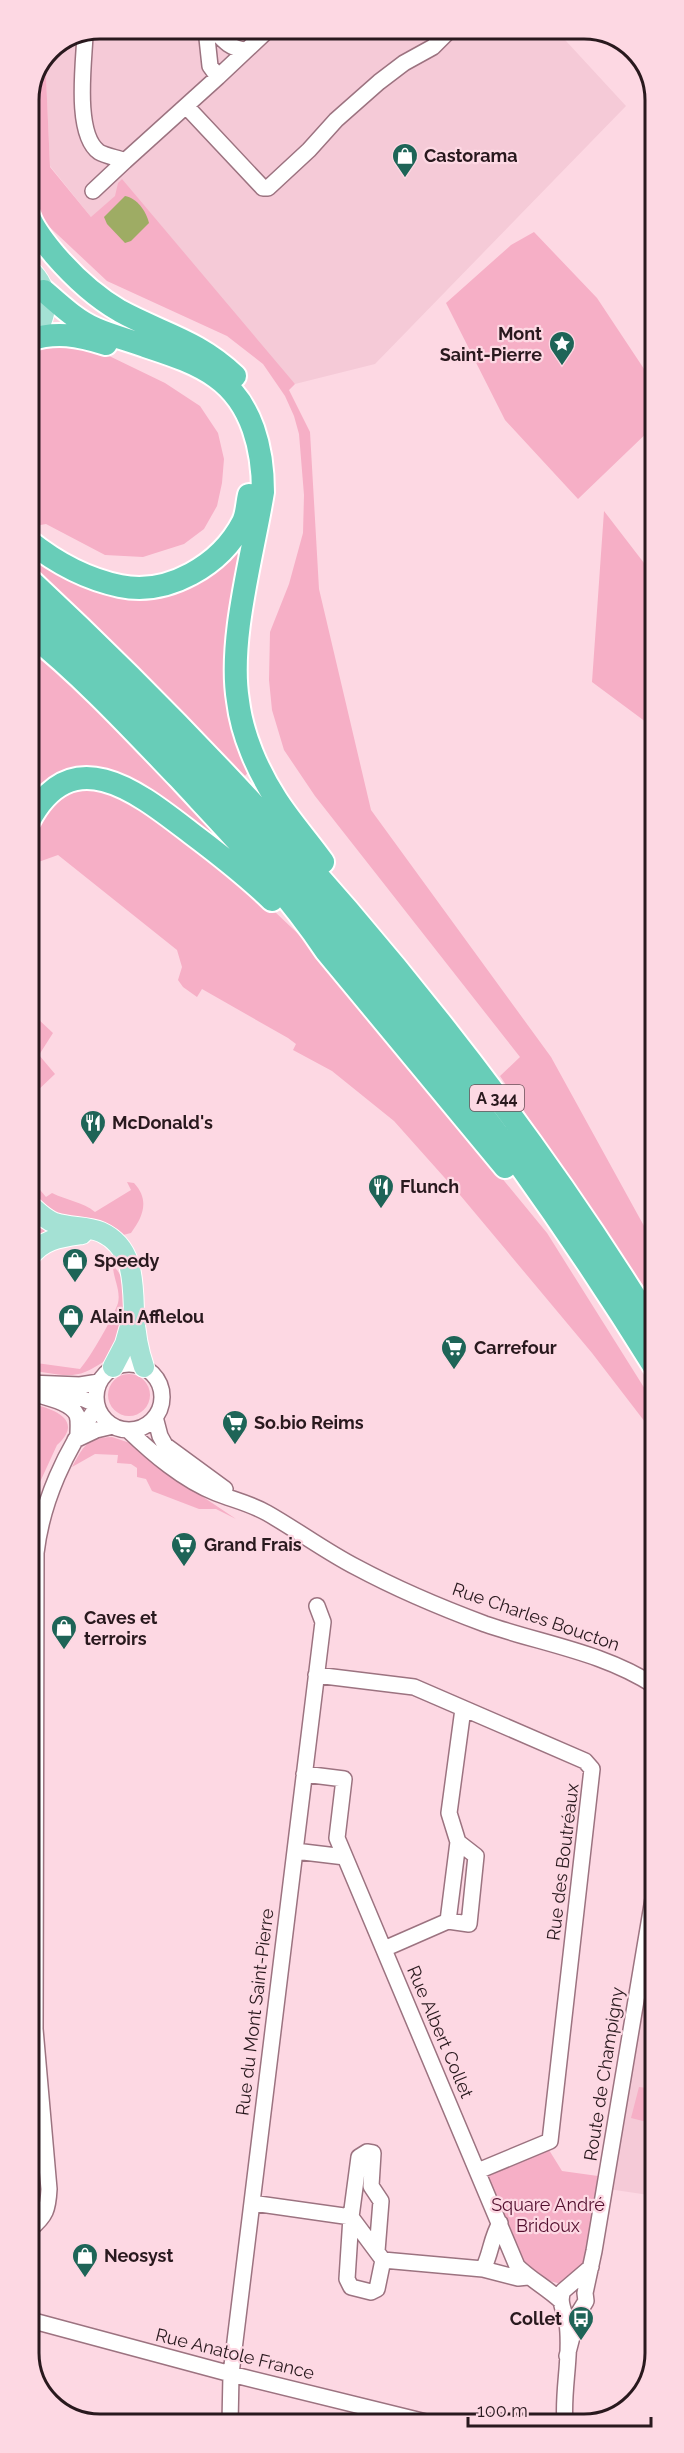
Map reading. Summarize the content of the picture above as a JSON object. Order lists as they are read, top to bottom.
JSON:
{
  "streets": {
    "highway": ["A 344"],
    "street": [
      "Rue Charles Boucton",
      "Rue des Boutréaux",
      "Rue du Mont Saint-Pierre",
      "Rue Albert Collet",
      "Route de Champigny",
      "Rue Anatole France"
    ]
  },
  "crossings": [
    ["Rue des Boutréaux", "Rue du Mont Saint-Pierre"],
    ["Rue des Boutréaux", "Rue Albert Collet"],
    ["Rue du Mont Saint-Pierre", "Rue Albert Collet"],
    ["Rue du Mont Saint-Pierre", "Rue Anatole France"],
    ["Rue Albert Collet", "Route de Champigny"]
  ],
  "parks": ["Square André Bridoux"],
  "places": {
    "shop": [
      "Castorama",
      "Speedy",
      "Alain Afflelou",
      "Caves et terroirs",
      "Neosyst"
    ],
    "place": ["Mont Saint-Pierre"],
    "restaurant": ["McDonald's", "Flunch"],
    "supermarket": ["Carrefour", "So.bio Reims", "Grand Frais"],
    "bus stop": ["Collet"]
  },
  "scale_bar": "100 m"
}
